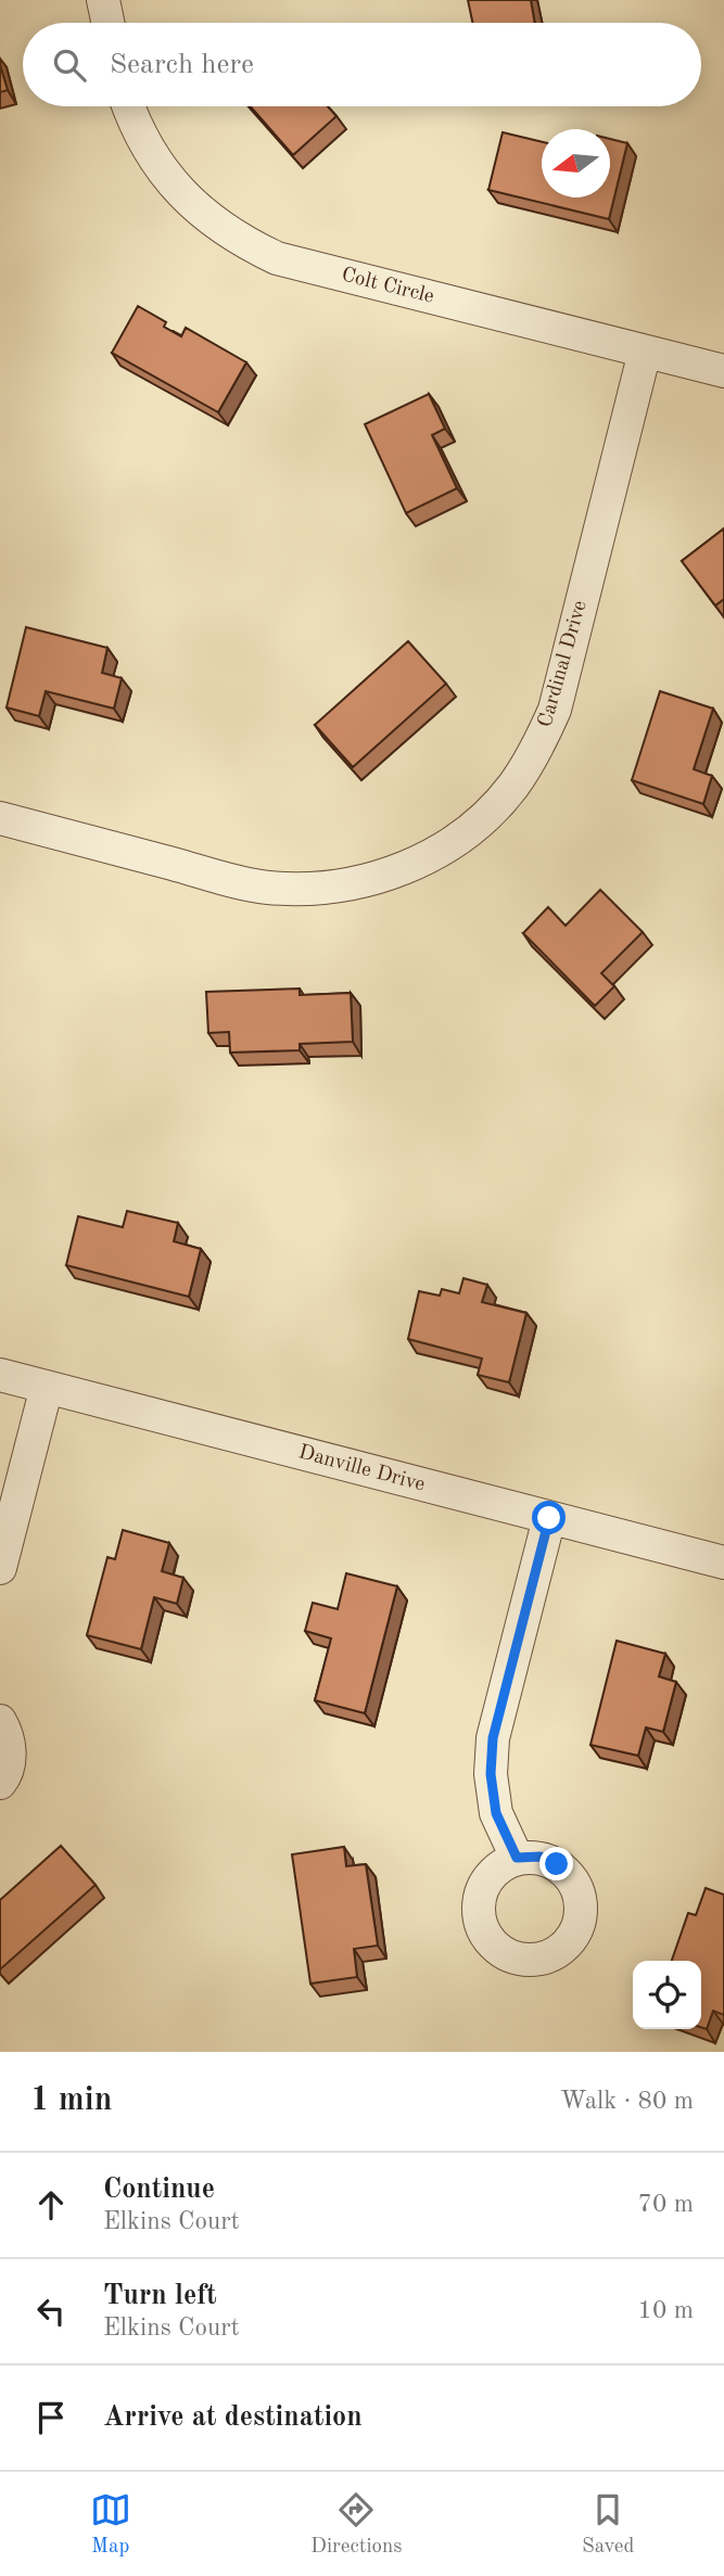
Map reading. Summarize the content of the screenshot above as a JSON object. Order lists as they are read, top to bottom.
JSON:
{
  "streets": {
    "street": ["Colt Circle", "Cardinal Drive", "Danville Drive"]
  },
  "crossings": [
    ["Colt Circle", "Cardinal Drive"]
  ],
  "north": "left",
  "page": {
    "search": "Search here",
    "heading": ["1 min", "Walk · 80 m"],
    "list": [
      ["Continue", "Elkins Court", "70 m"],
      ["Turn left", "Elkins Court", "10 m"],
      "Arrive at destination"
    ],
    "nav": ["Map", "Directions", "Saved"]
  }
}
